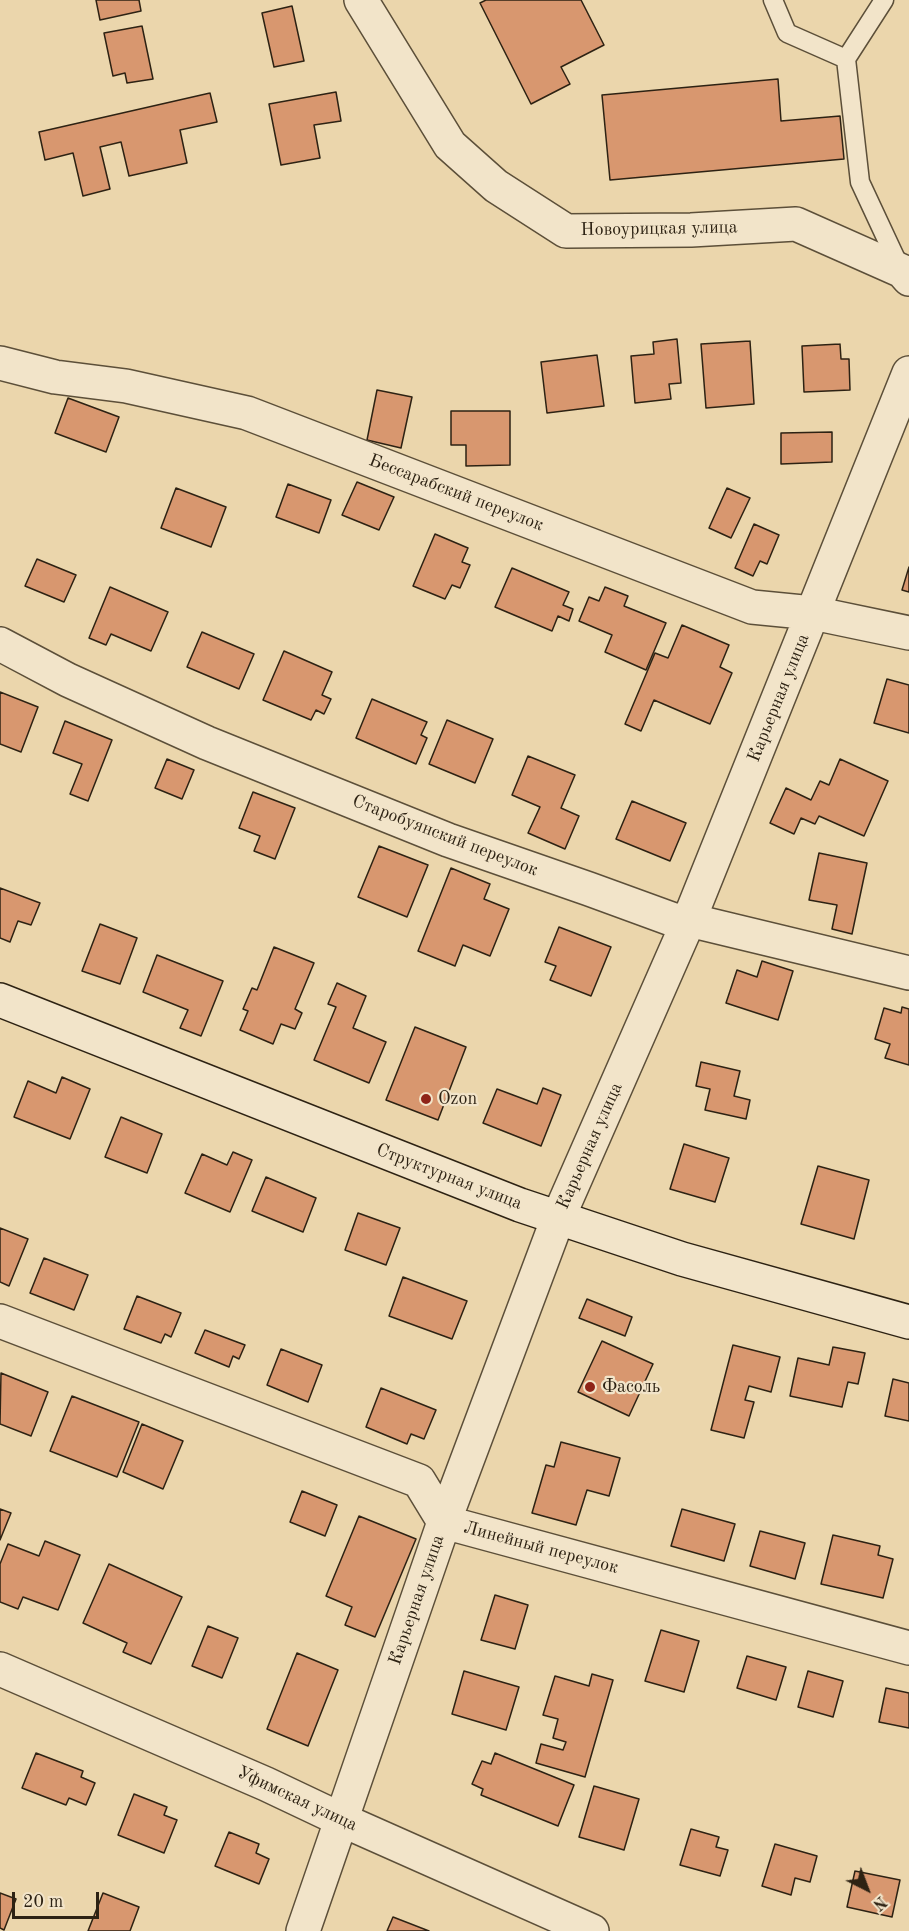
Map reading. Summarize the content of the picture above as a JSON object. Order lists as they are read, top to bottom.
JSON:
{
  "streets": {
    "street": [
      "Новоурицкая улица",
      "Бессарабский переулок",
      "Карьерная улица",
      "Старобуянский переулок",
      "Структурная улица",
      "Линейный переулок",
      "Уфимская улица"
    ]
  },
  "crossings": [
    ["Бессарабский переулок", "Карьерная улица"],
    ["Карьерная улица", "Старобуянский переулок"],
    ["Карьерная улица", "Структурная улица"],
    ["Карьерная улица", "Линейный переулок"],
    ["Карьерная улица", "Уфимская улица"]
  ],
  "places": ["Ozon", "Фасоль"],
  "scale_bar": "20 m",
  "north": "bottom right"
}
